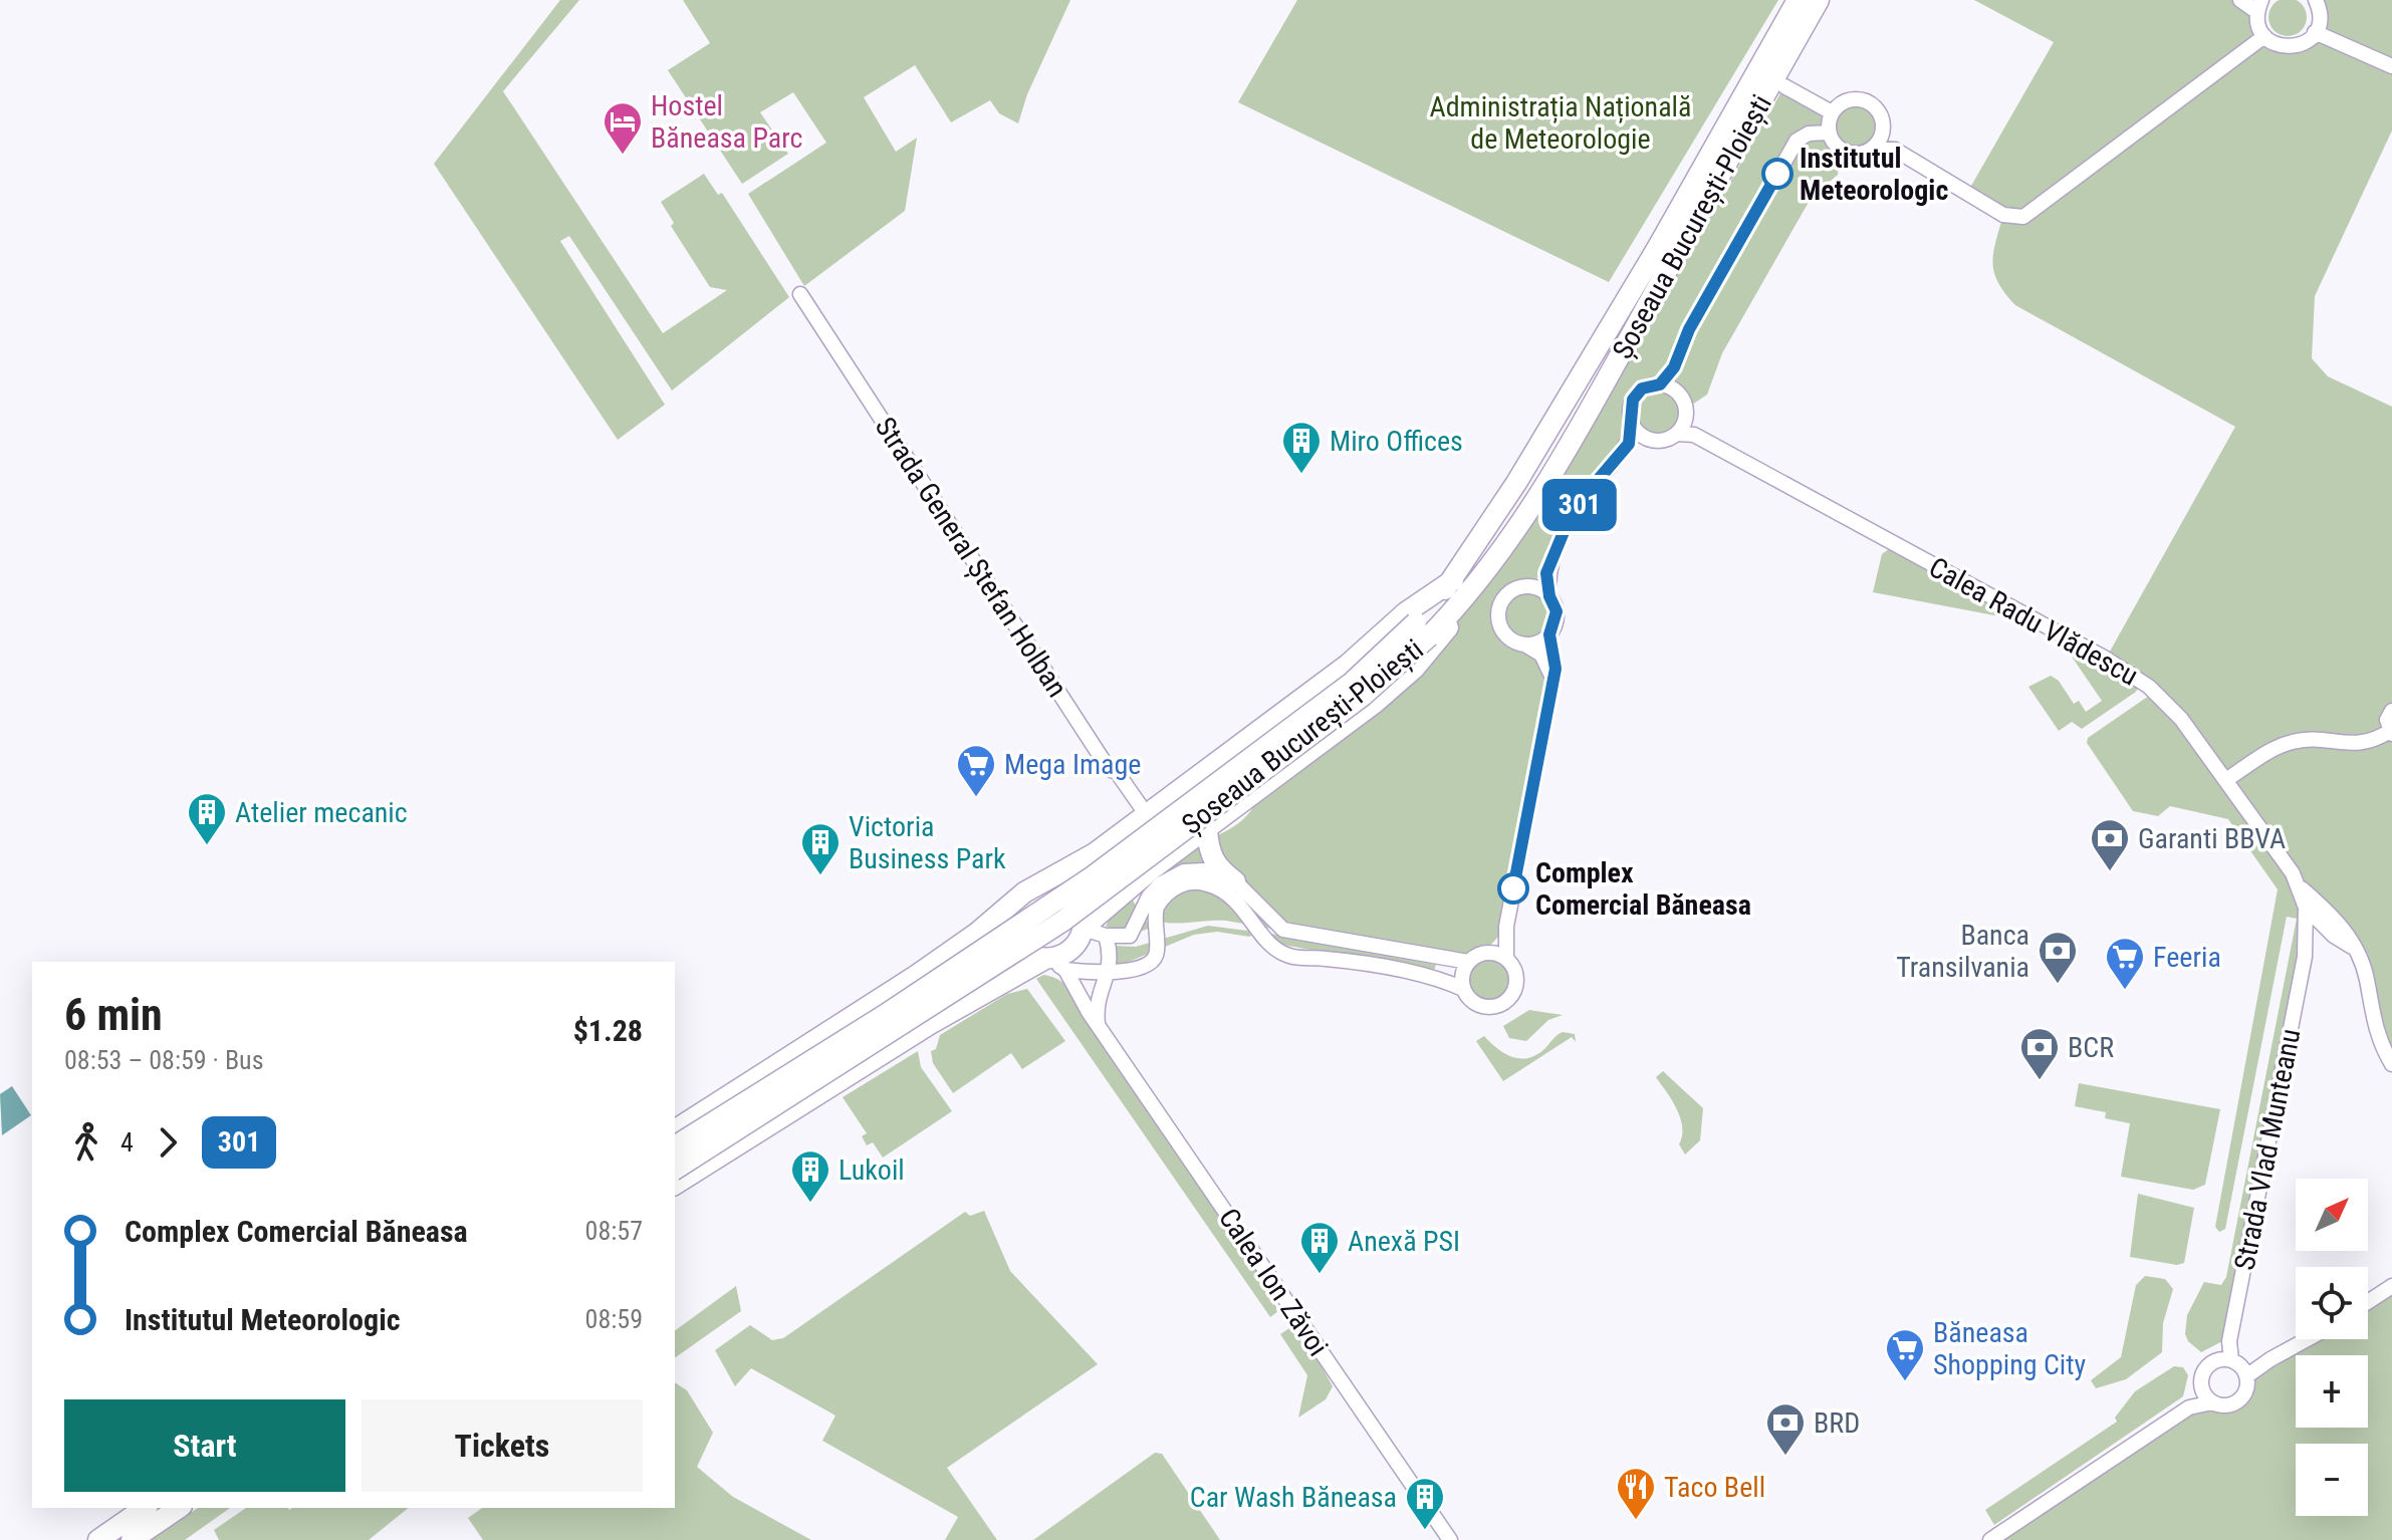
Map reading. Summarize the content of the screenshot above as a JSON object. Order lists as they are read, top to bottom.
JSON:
{
  "streets": {
    "highway": ["Șoseaua București-Ploiești"],
    "street": [
      "Strada General Ștefan Holban",
      "Calea Radu Vlădescu",
      "Strada Vlad Munteanu",
      "Calea Ion Zăvoi"
    ]
  },
  "crossings": [
    ["Calea Radu Vlădescu", "Strada Vlad Munteanu"]
  ],
  "parks": ["Administrația Națională de Meteorologie"],
  "places": {
    "hotel": ["Hostel Băneasa Parc"],
    "other": ["Institutul Meteorologic", "Complex Comercial Băneasa"],
    "building": [
      "Miro Offices",
      "Atelier mecanic",
      "Victoria Business Park",
      "Lukoil",
      "Anexă PSI",
      "Car Wash Băneasa"
    ],
    "supermarket": ["Mega Image", "Feeria", "Băneasa Shopping City"],
    "bank": [
      "Garanti BBVA",
      "Banca Transilvania",
      "BCR",
      "BRD"
    ],
    "restaurant": ["Taco Bell"]
  },
  "lines": ["bus line 301"],
  "north": "top right",
  "page": {
    "on_map": "301",
    "heading": ["6 min", "08:53 – 08:59 · Bus", "$1.28"],
    "legs": ["4", "301"],
    "map_buttons": ["+", "−"],
    "list": [
      {
        "name": "Complex Comercial Băneasa",
        "value": "08:57"
      },
      {
        "name": "Institutul Meteorologic",
        "value": "08:59"
      }
    ],
    "buttons": ["Start", "Tickets"]
  }
}
